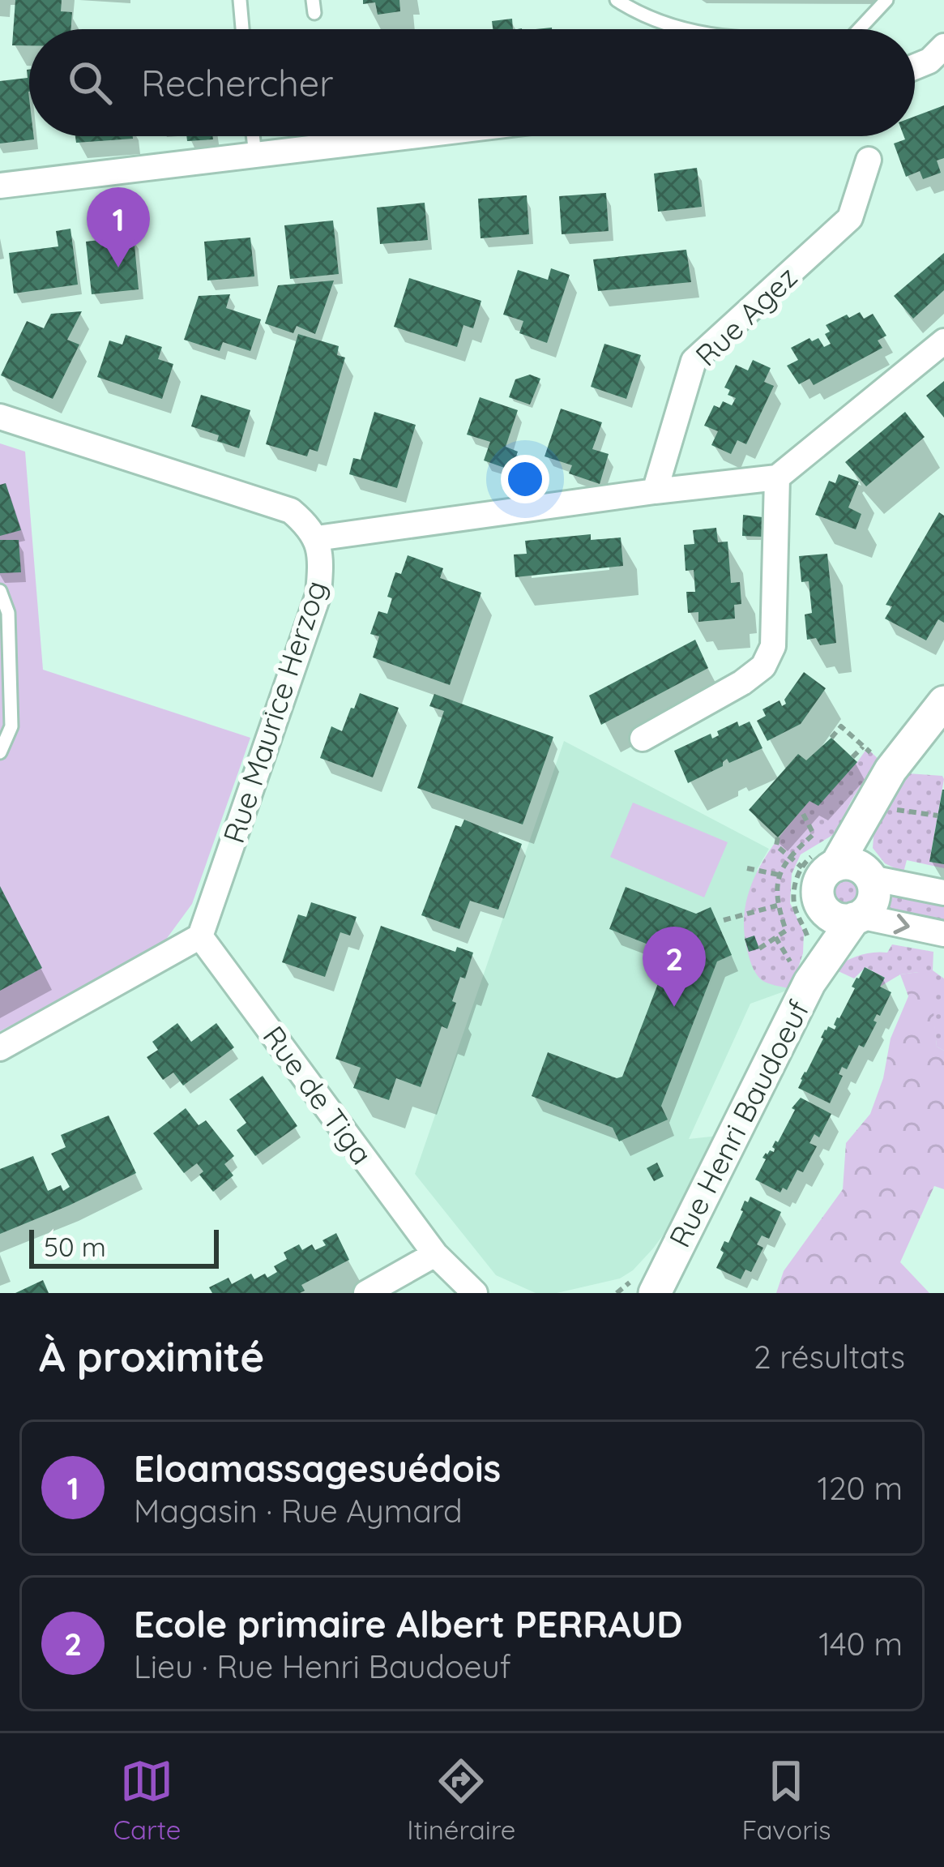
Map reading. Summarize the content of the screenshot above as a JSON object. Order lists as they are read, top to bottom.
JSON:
{
  "streets": {
    "street": [
      "Rue Agez",
      "Rue Maurice Herzog",
      "Rue de Tiga",
      "Rue Henri Baudoeuf"
    ]
  },
  "crossings": [
    ["Rue Maurice Herzog", "Rue de Tiga"]
  ],
  "scale_bar": "50 m",
  "page": {
    "search": "Rechercher",
    "pins": ["1", "2"],
    "scale": "50 m",
    "heading": ["À proximité", "2 résultats"],
    "list": [
      {
        "mark": "1",
        "name": "Eloamassagesuédois",
        "note": "Magasin · Rue Aymard",
        "value": "120 m"
      },
      {
        "mark": "2",
        "name": "Ecole primaire Albert PERRAUD",
        "note": "Lieu · Rue Henri Baudoeuf",
        "value": "140 m"
      }
    ],
    "nav": ["Carte", "Itinéraire", "Favoris"]
  }
}
